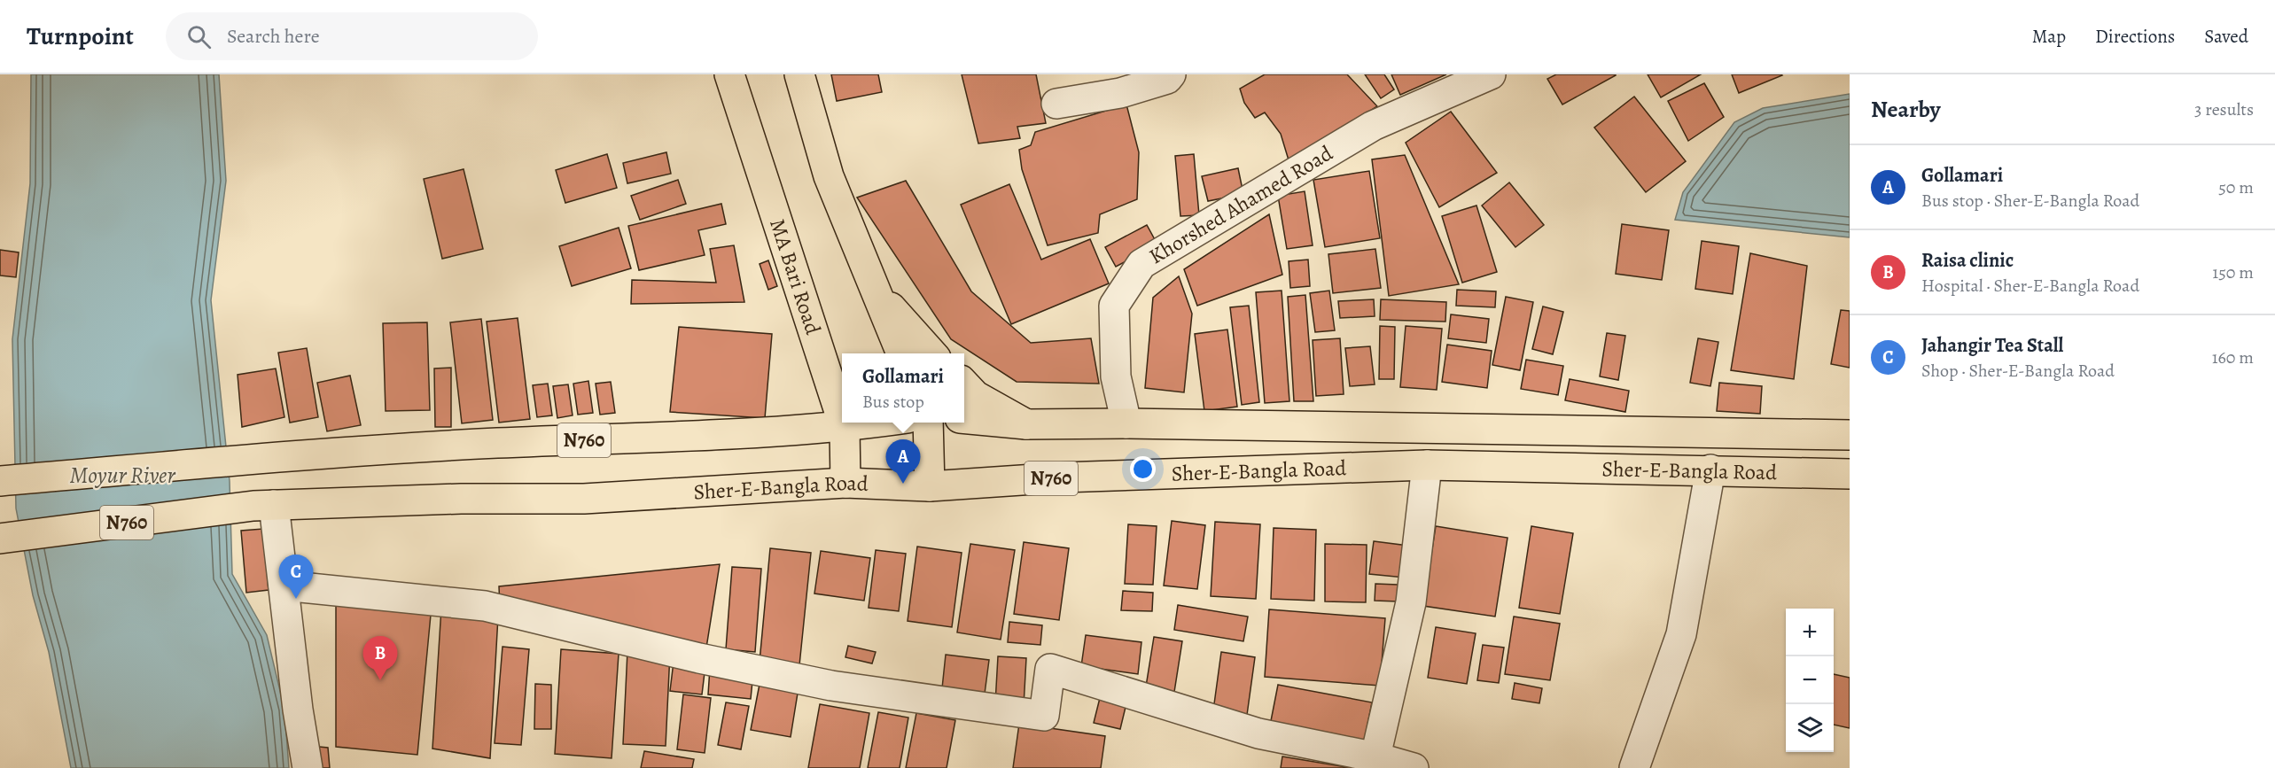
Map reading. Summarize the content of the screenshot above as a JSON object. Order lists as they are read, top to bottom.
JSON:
{
  "streets": {
    "main road": ["MA Bari Road", "N760", "Sher-E-Bangla Road"],
    "street": ["Khorshed Ahamed Road"]
  },
  "crossings": [
    ["Khorshed Ahamed Road", "Sher-E-Bangla Road"],
    ["MA Bari Road", "N760"],
    ["MA Bari Road", "Sher-E-Bangla Road"],
    ["N760", "Sher-E-Bangla Road"]
  ],
  "water": ["Moyur River"],
  "page": {
    "header": "Turnpoint",
    "search": "Search here",
    "nav": ["Map", "Directions", "Saved"],
    "heading": ["Nearby", "3 results"],
    "list": [
      {
        "mark": "A",
        "name": "Gollamari",
        "note": "Bus stop · Sher-E-Bangla Road",
        "value": "50 m"
      },
      {
        "mark": "B",
        "name": "Raisa clinic",
        "note": "Hospital · Sher-E-Bangla Road",
        "value": "150 m"
      },
      {
        "mark": "C",
        "name": "Jahangir Tea Stall",
        "note": "Shop · Sher-E-Bangla Road",
        "value": "160 m"
      }
    ],
    "popup": ["Gollamari", "Bus stop"],
    "pins": ["A", "C", "B"],
    "map_buttons": ["+", "−"]
  }
}
